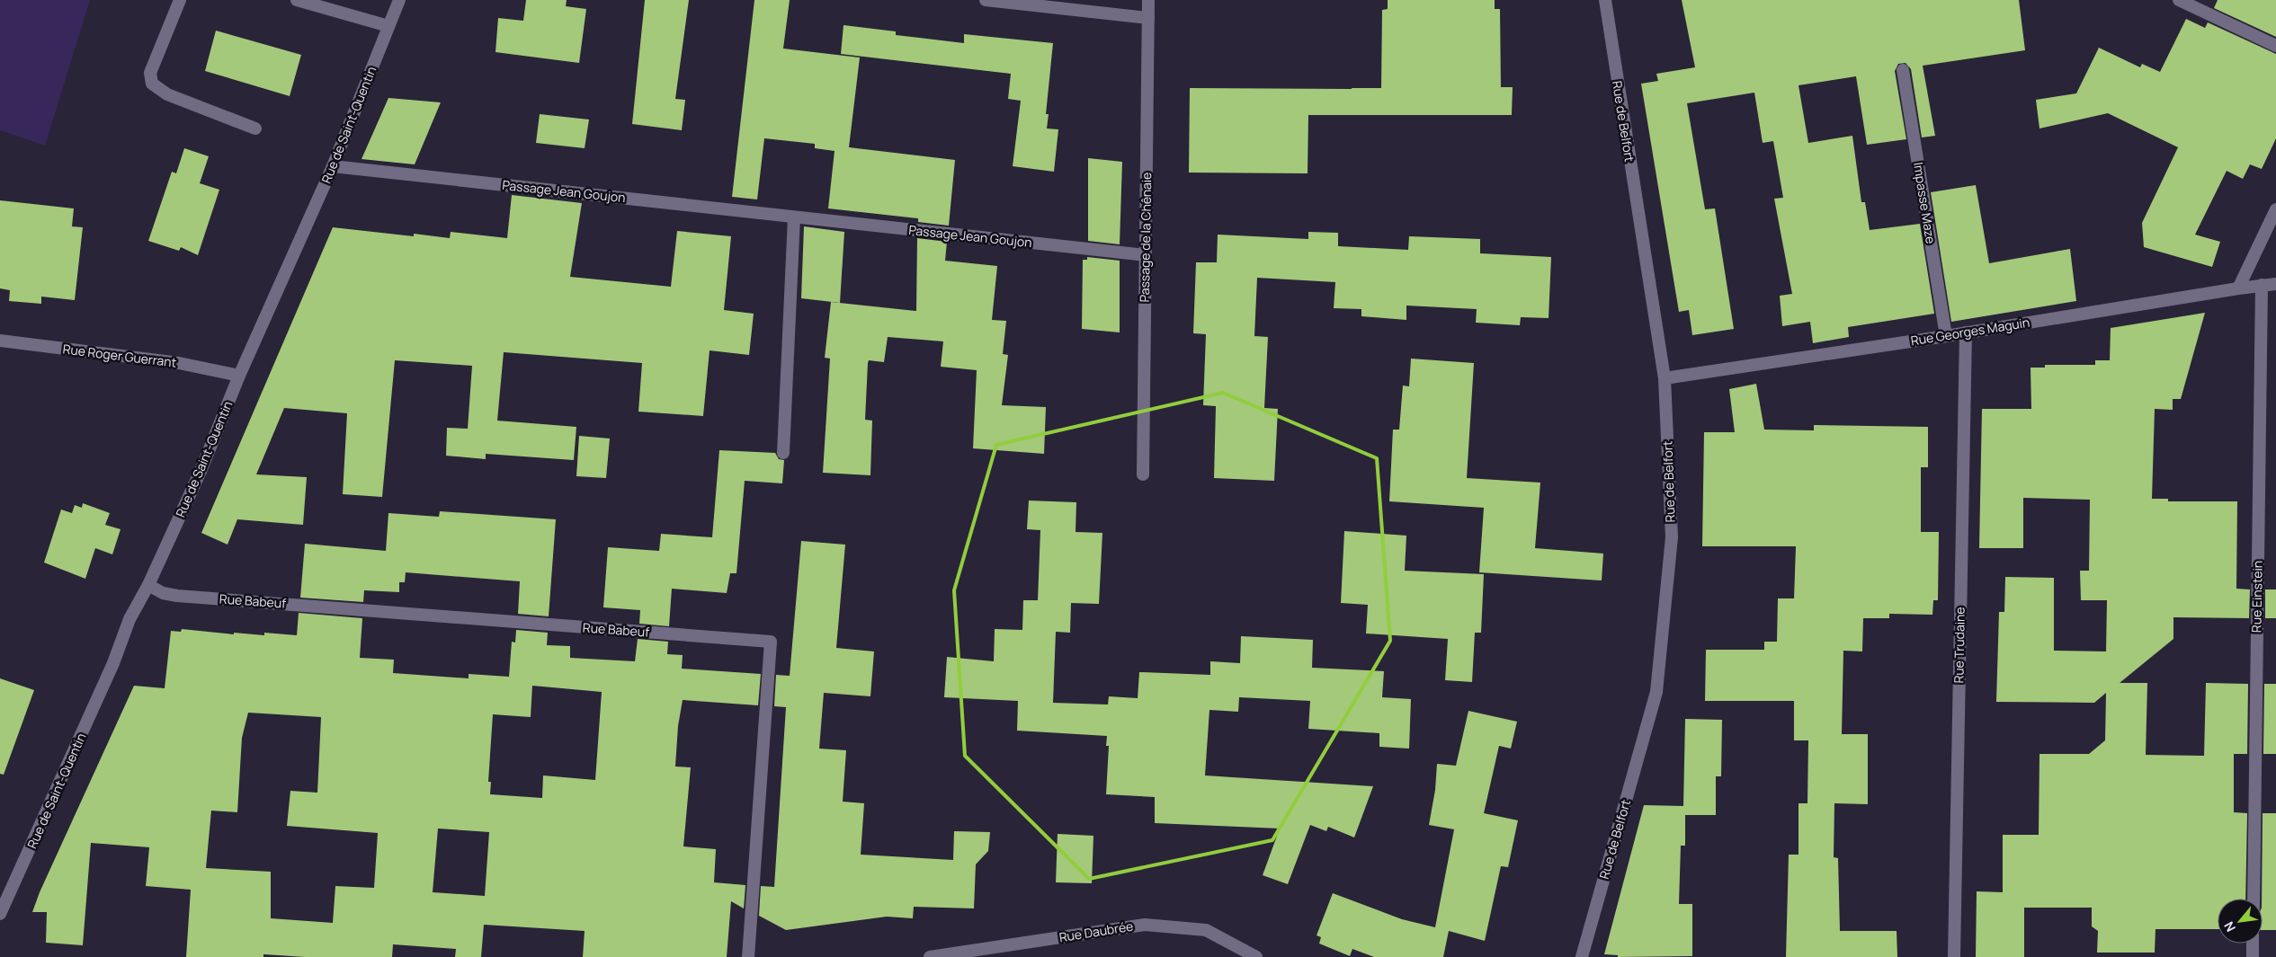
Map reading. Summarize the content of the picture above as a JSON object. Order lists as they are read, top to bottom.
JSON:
{
  "streets": {
    "street": [
      "Rue de Belfort",
      "Rue de Saint-Quentin",
      "Passage Jean Goujon",
      "Impasse Maze",
      "Passage de la Chênaie",
      "Rue Georges Maguin",
      "Rue Roger Guerrant",
      "Rue Einstein",
      "Rue Babeuf",
      "Rue Trudaine",
      "Rue Daubrée"
    ]
  },
  "crossings": [
    ["Rue de Belfort", "Rue Georges Maguin"],
    ["Rue de Saint-Quentin", "Passage Jean Goujon"],
    ["Rue de Saint-Quentin", "Rue Roger Guerrant"],
    ["Rue de Saint-Quentin", "Rue Babeuf"],
    ["Passage Jean Goujon", "Passage de la Chênaie"],
    ["Impasse Maze", "Rue Georges Maguin"],
    ["Rue Georges Maguin", "Rue Einstein"],
    ["Rue Georges Maguin", "Rue Trudaine"]
  ],
  "north": "bottom left"
}
